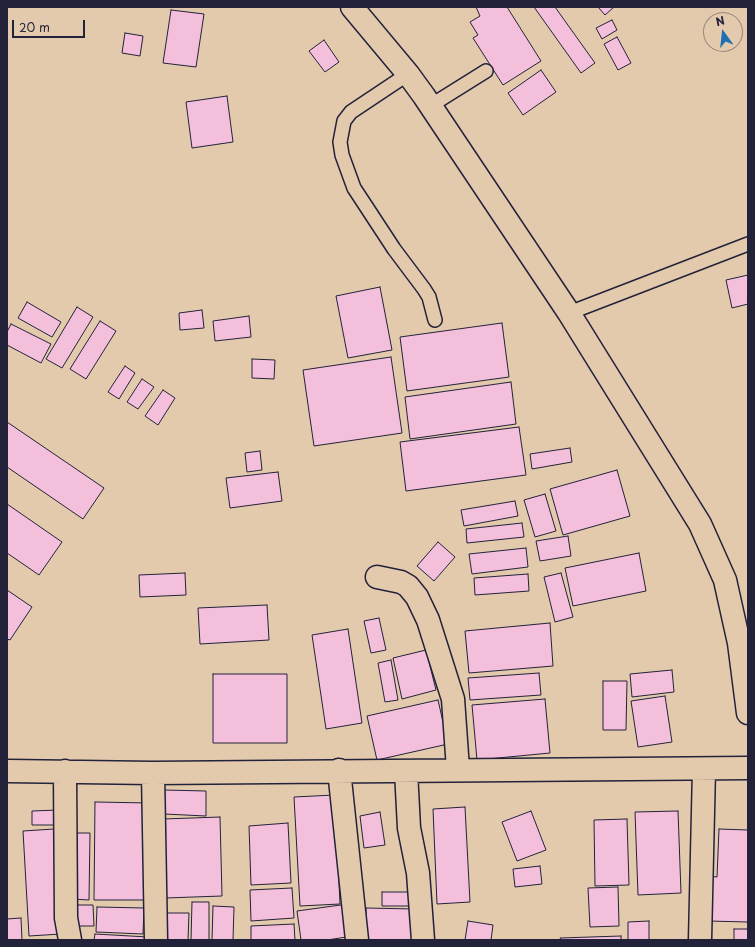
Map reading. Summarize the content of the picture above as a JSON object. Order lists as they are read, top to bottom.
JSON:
{
  "scale_bar": "20 m",
  "north": "top"
}
